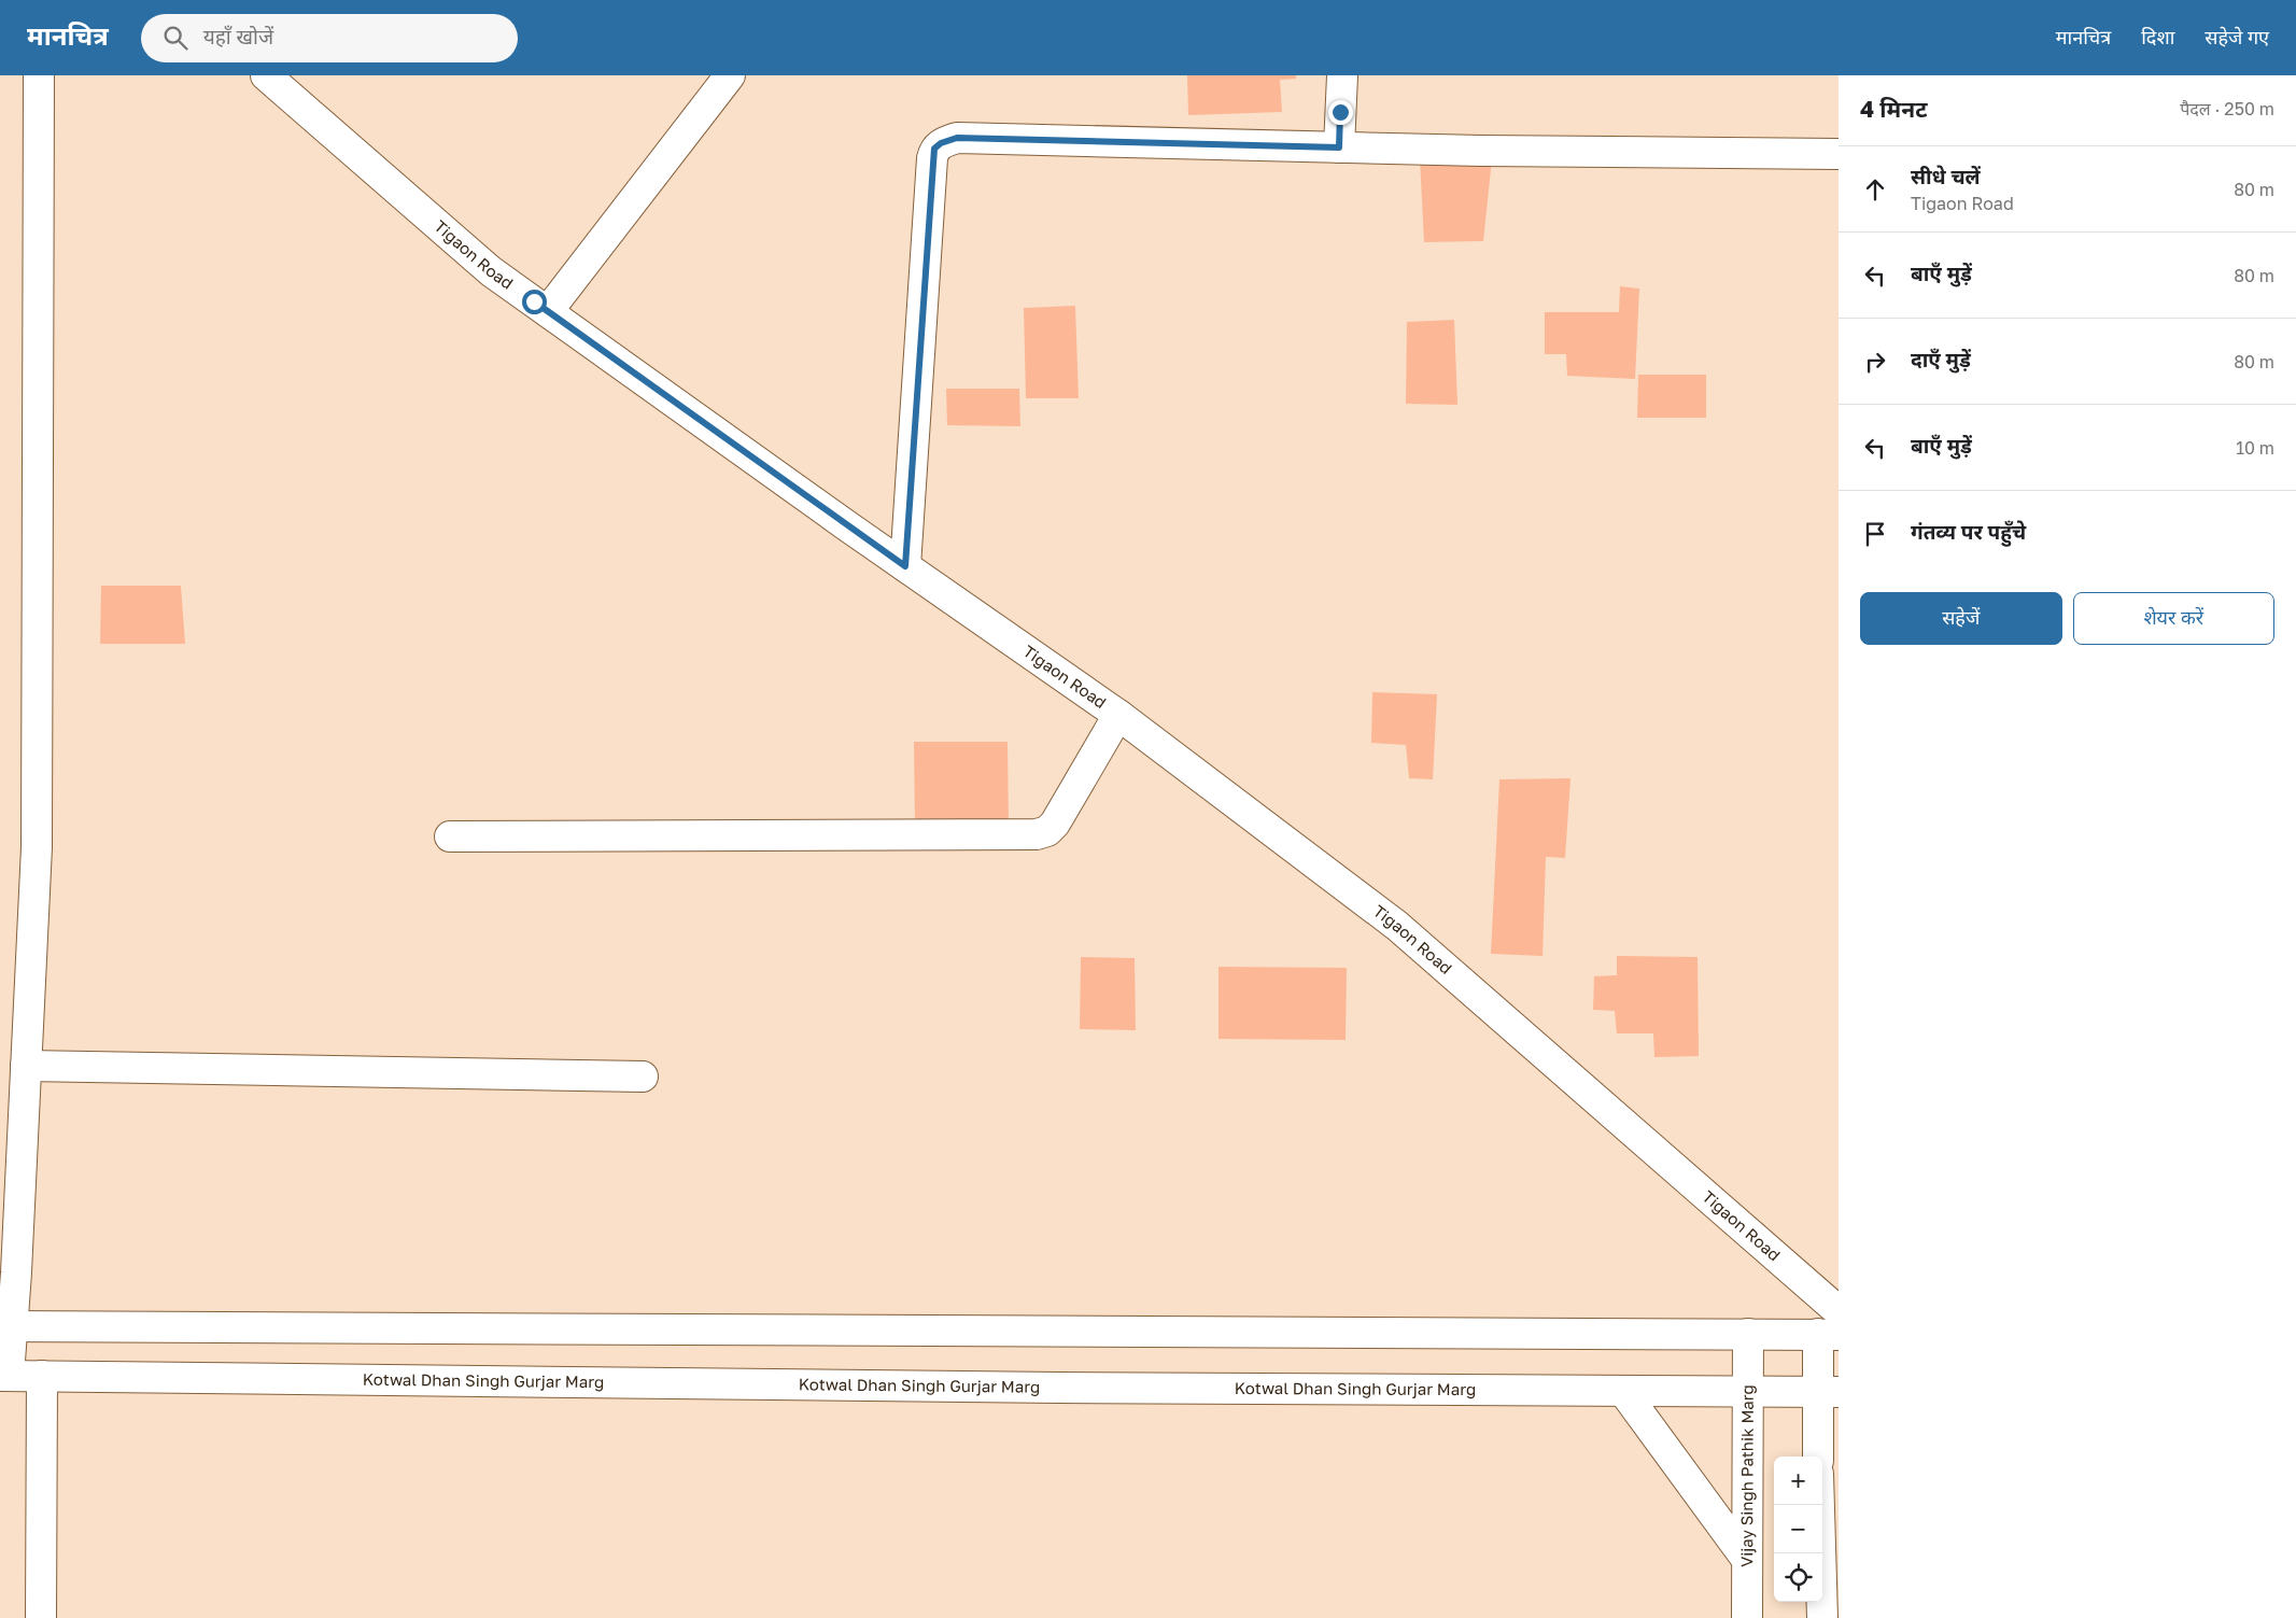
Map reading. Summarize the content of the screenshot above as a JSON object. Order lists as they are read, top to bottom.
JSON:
{
  "streets": {
    "street": ["Tigaon Road", "Kotwal Dhan Singh Gurjar Marg", "Vijay Singh Pathik Marg"]
  },
  "crossings": [
    ["Kotwal Dhan Singh Gurjar Marg", "Vijay Singh Pathik Marg"]
  ],
  "page": {
    "header": "मानचित्र",
    "search": "यहाँ खोजें",
    "nav": ["मानचित्र", "दिशा", "सहेजे गए"],
    "heading": ["4 मिनट", "पैदल · 250 m"],
    "list": [
      ["सीधे चलें", "Tigaon Road", "80 m"],
      ["बाएँ मुड़ें", "80 m"],
      ["दाएँ मुड़ें", "80 m"],
      ["बाएँ मुड़ें", "10 m"],
      "गंतव्य पर पहुँचे"
    ],
    "buttons": ["सहेजें", "शेयर करें"],
    "map_buttons": ["+", "−"]
  }
}
